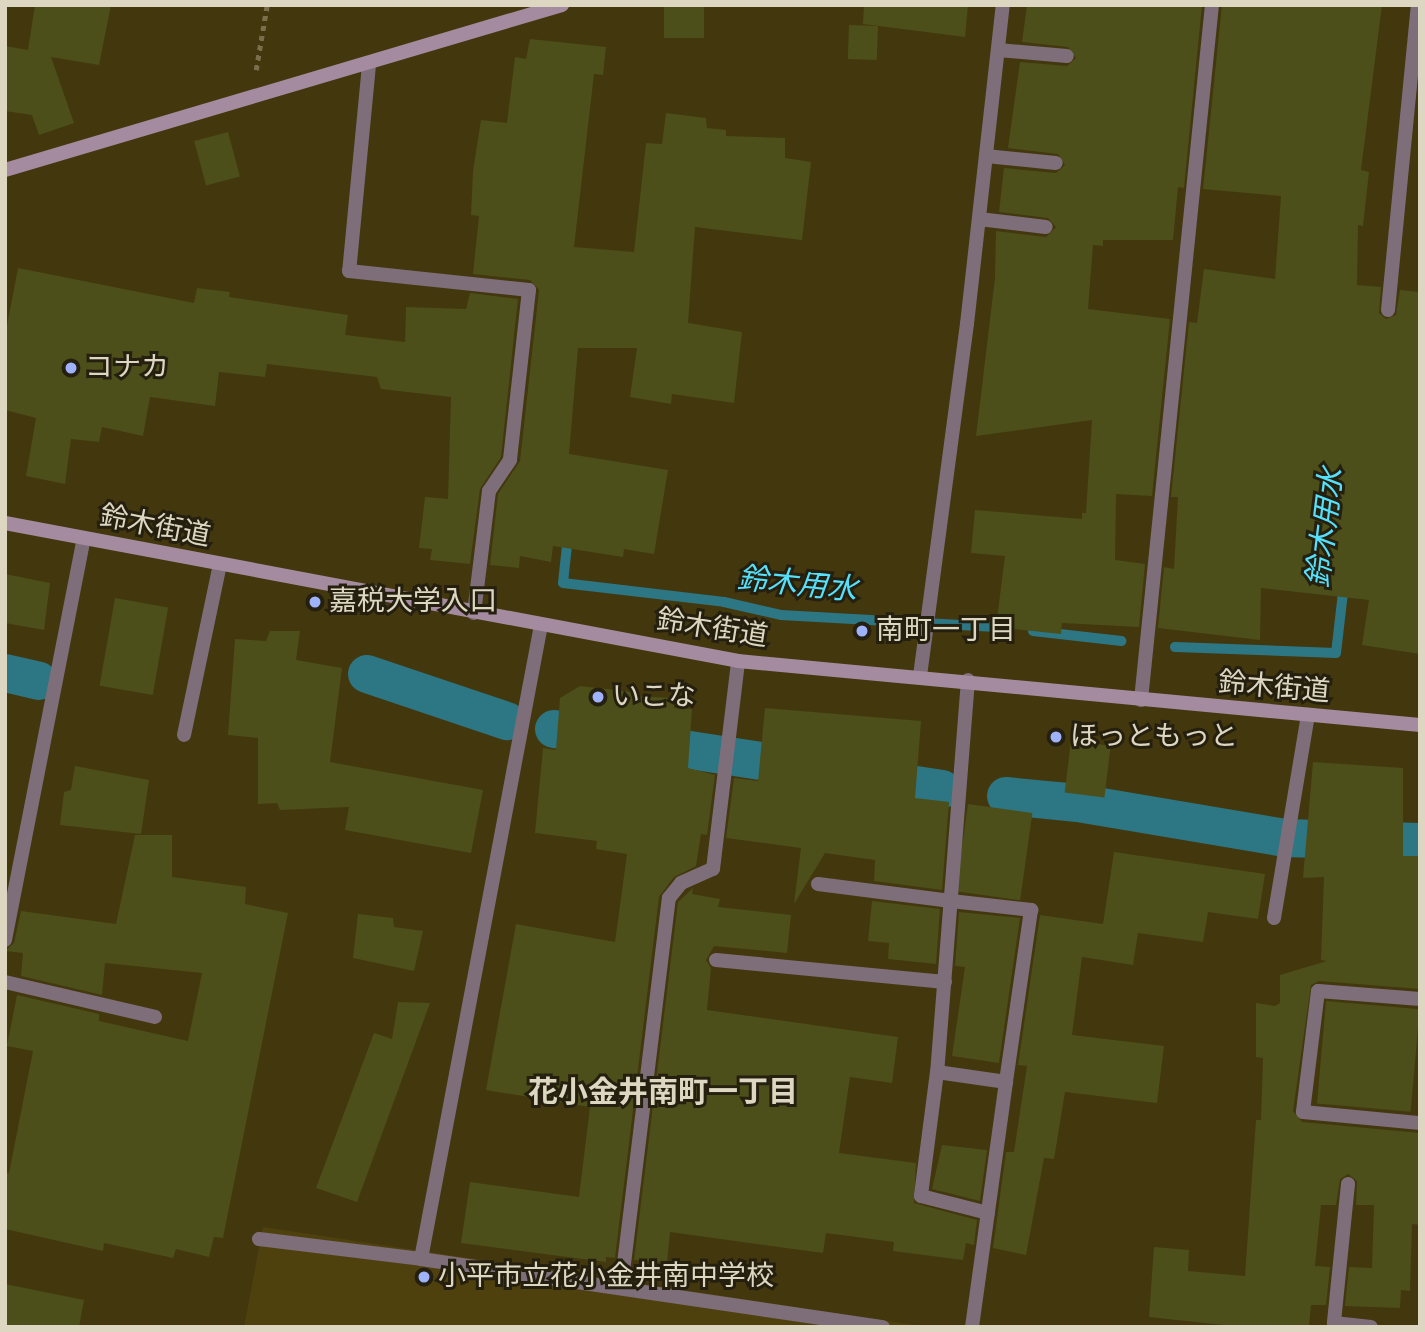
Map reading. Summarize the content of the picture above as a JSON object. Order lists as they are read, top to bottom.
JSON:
{
  "streets": {
    "street": ["鈴木街道"]
  },
  "districts": ["花小金井南町一丁目"],
  "water": ["鈴木用水"],
  "places": [
    "コナカ",
    "嘉税大学入口",
    "南町一丁目",
    "いこな",
    "ほっともっと",
    "小平市立花小金井南中学校"
  ]
}
